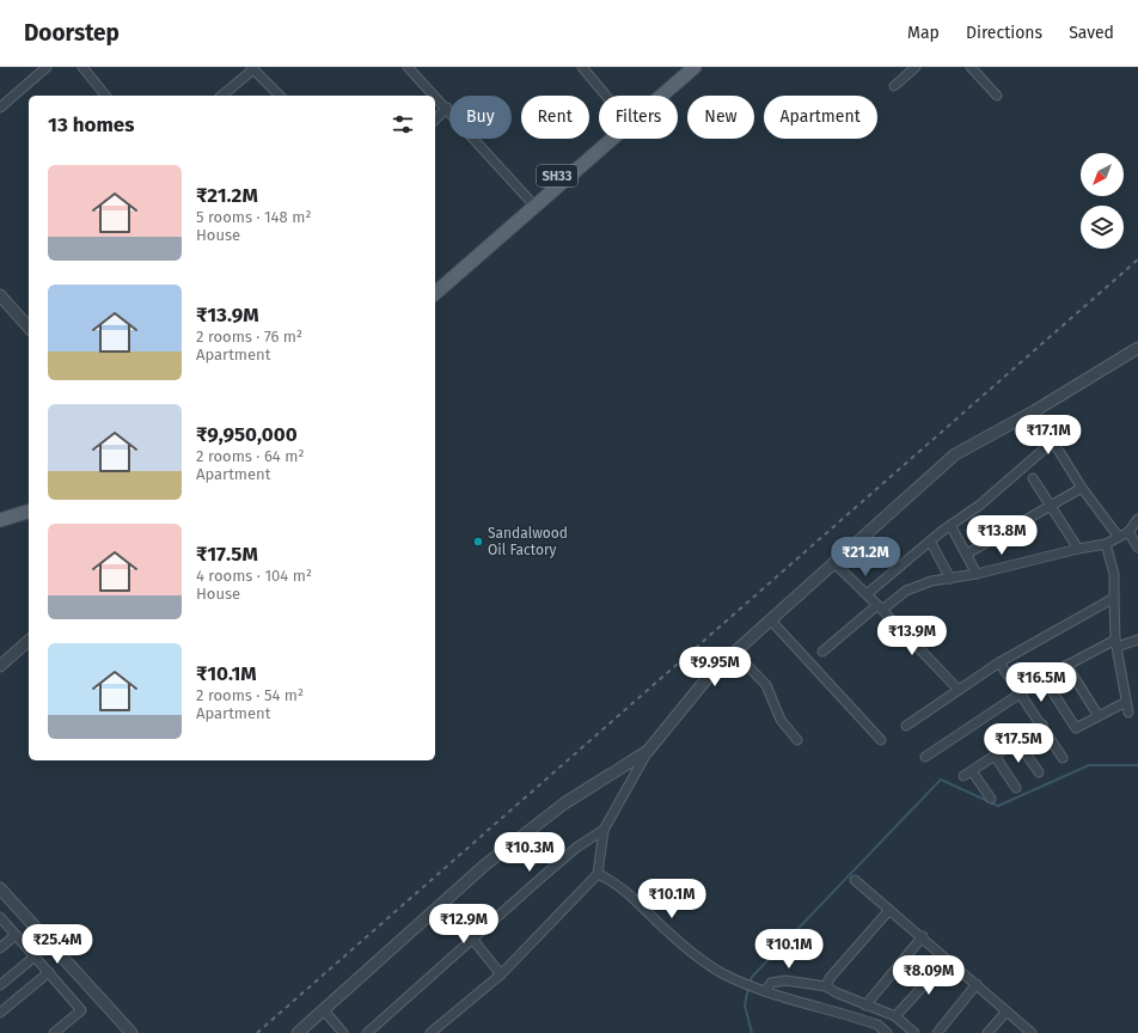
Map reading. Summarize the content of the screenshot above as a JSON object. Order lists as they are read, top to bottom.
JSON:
{
  "streets": {
    "main road": ["SH33"]
  },
  "places": ["Sandalwood Oil Factory"],
  "north": "bottom left",
  "page": {
    "header": "Doorstep",
    "nav": ["Map", "Directions", "Saved"],
    "chip": [
      "Buy",
      "Rent",
      "Filters",
      "New",
      "Apartment"
    ],
    "heading": "13 homes",
    "list": [
      {
        "name": "₹21.2M",
        "note": "5 rooms · 148 m² · House"
      },
      {
        "name": "₹13.9M",
        "note": "2 rooms · 76 m² · Apartment"
      },
      {
        "name": "₹9,950,000",
        "note": "2 rooms · 64 m² · Apartment"
      },
      {
        "name": "₹17.5M",
        "note": "4 rooms · 104 m² · House"
      },
      {
        "name": "₹10.1M",
        "note": "2 rooms · 54 m² · Apartment"
      }
    ],
    "price": [
      "₹17.1M",
      "₹13.8M",
      "₹21.2M",
      "₹13.9M",
      "₹9.95M",
      "₹16.5M",
      "₹17.5M",
      "₹10.3M",
      "₹10.1M",
      "₹12.9M",
      "₹25.4M",
      "₹10.1M",
      "₹8.09M"
    ]
  }
}
